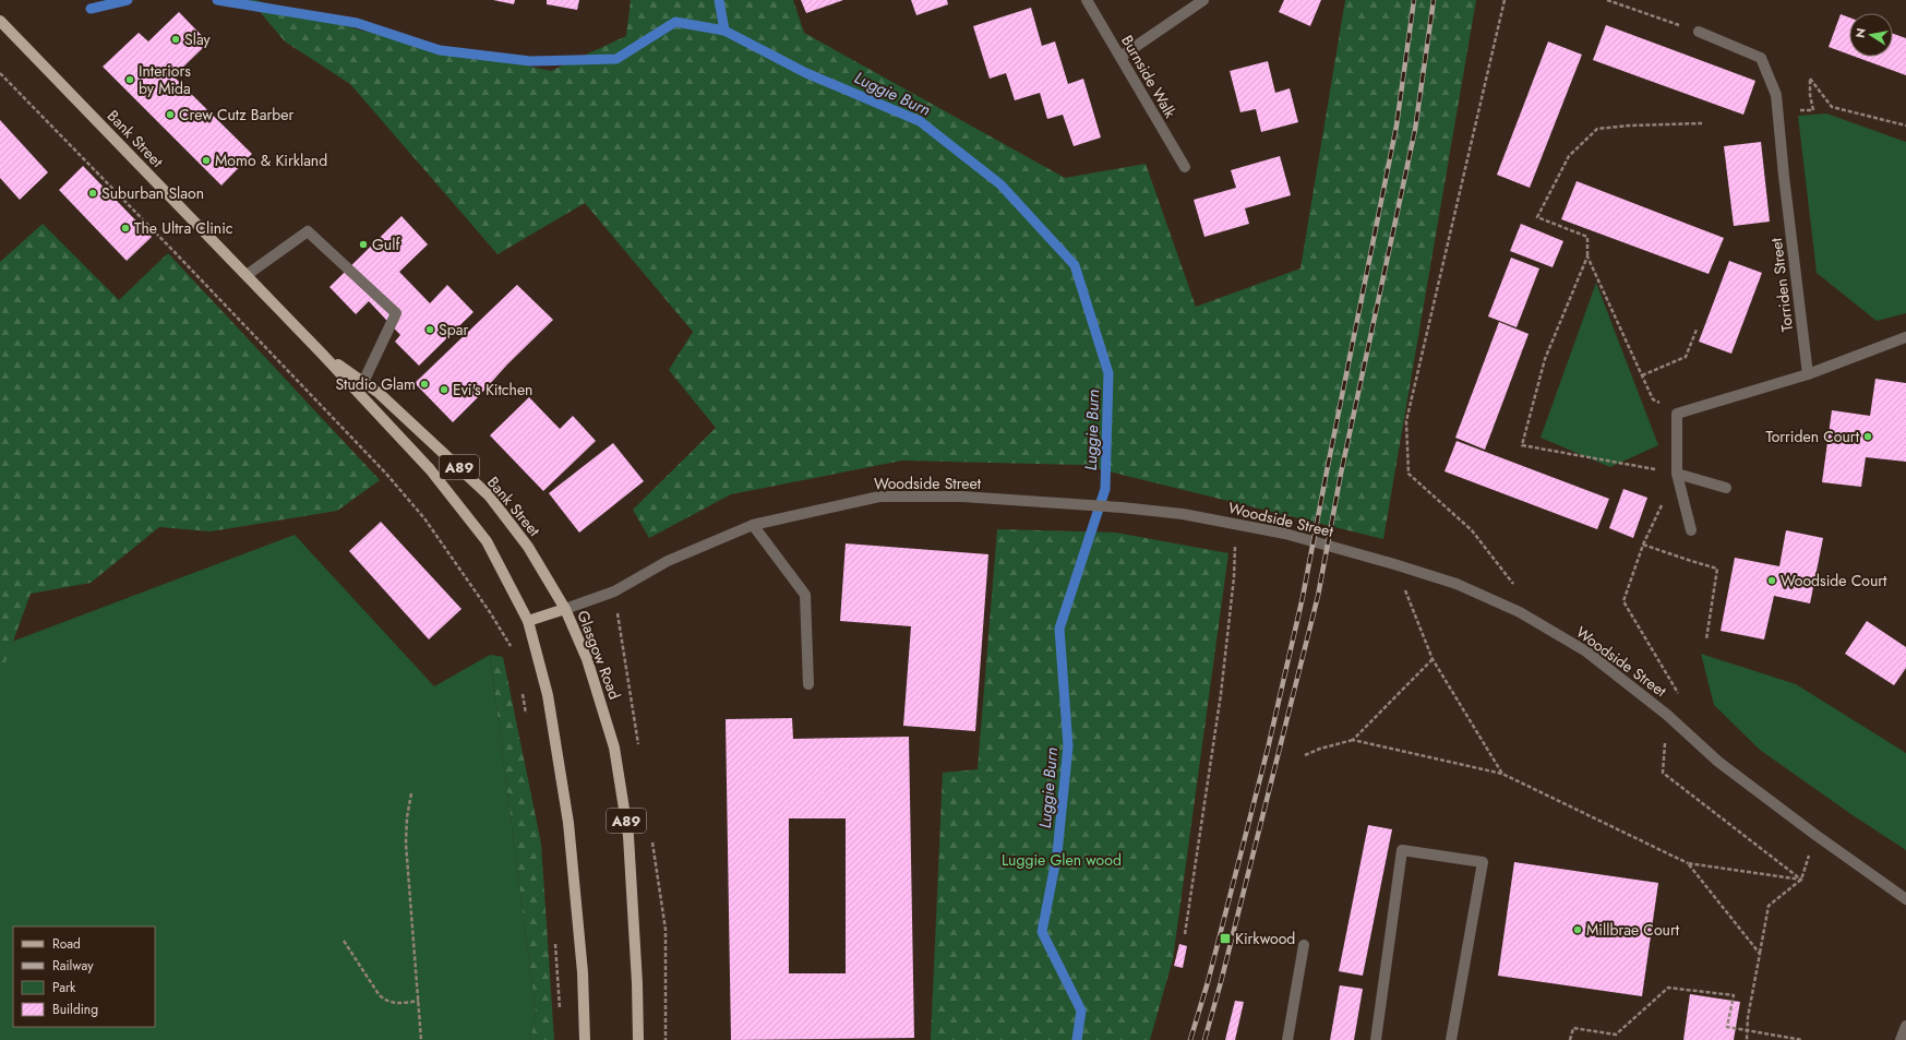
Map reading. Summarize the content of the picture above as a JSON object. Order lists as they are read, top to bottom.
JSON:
{
  "streets": {
    "main road": ["Bank Street", "A89", "Glasgow Road"],
    "street": ["Burnside Walk", "Torriden Street", "Woodside Street"]
  },
  "crossings": [
    ["Bank Street", "A89"],
    ["Bank Street", "Woodside Street"],
    ["Bank Street", "Glasgow Road"],
    ["A89", "Glasgow Road"],
    ["Woodside Street", "Glasgow Road"]
  ],
  "water": ["Luggie Burn"],
  "parks": ["Luggie Glen wood"],
  "places": {
    "other": [
      "Slay",
      "Interiors by Mida",
      "Crew Cutz Barber",
      "Momo & Kirkland",
      "Suburban Slaon",
      "The Ultra Clinic",
      "Gulf",
      "Spar",
      "Studio Glam",
      "Evi's Kitchen",
      "Torriden Court",
      "Woodside Court",
      "Millbrae Court"
    ],
    "transit": ["Kirkwood"]
  },
  "legend": [
    "Road",
    "Railway",
    "Park",
    "Building"
  ],
  "north": "left"
}
